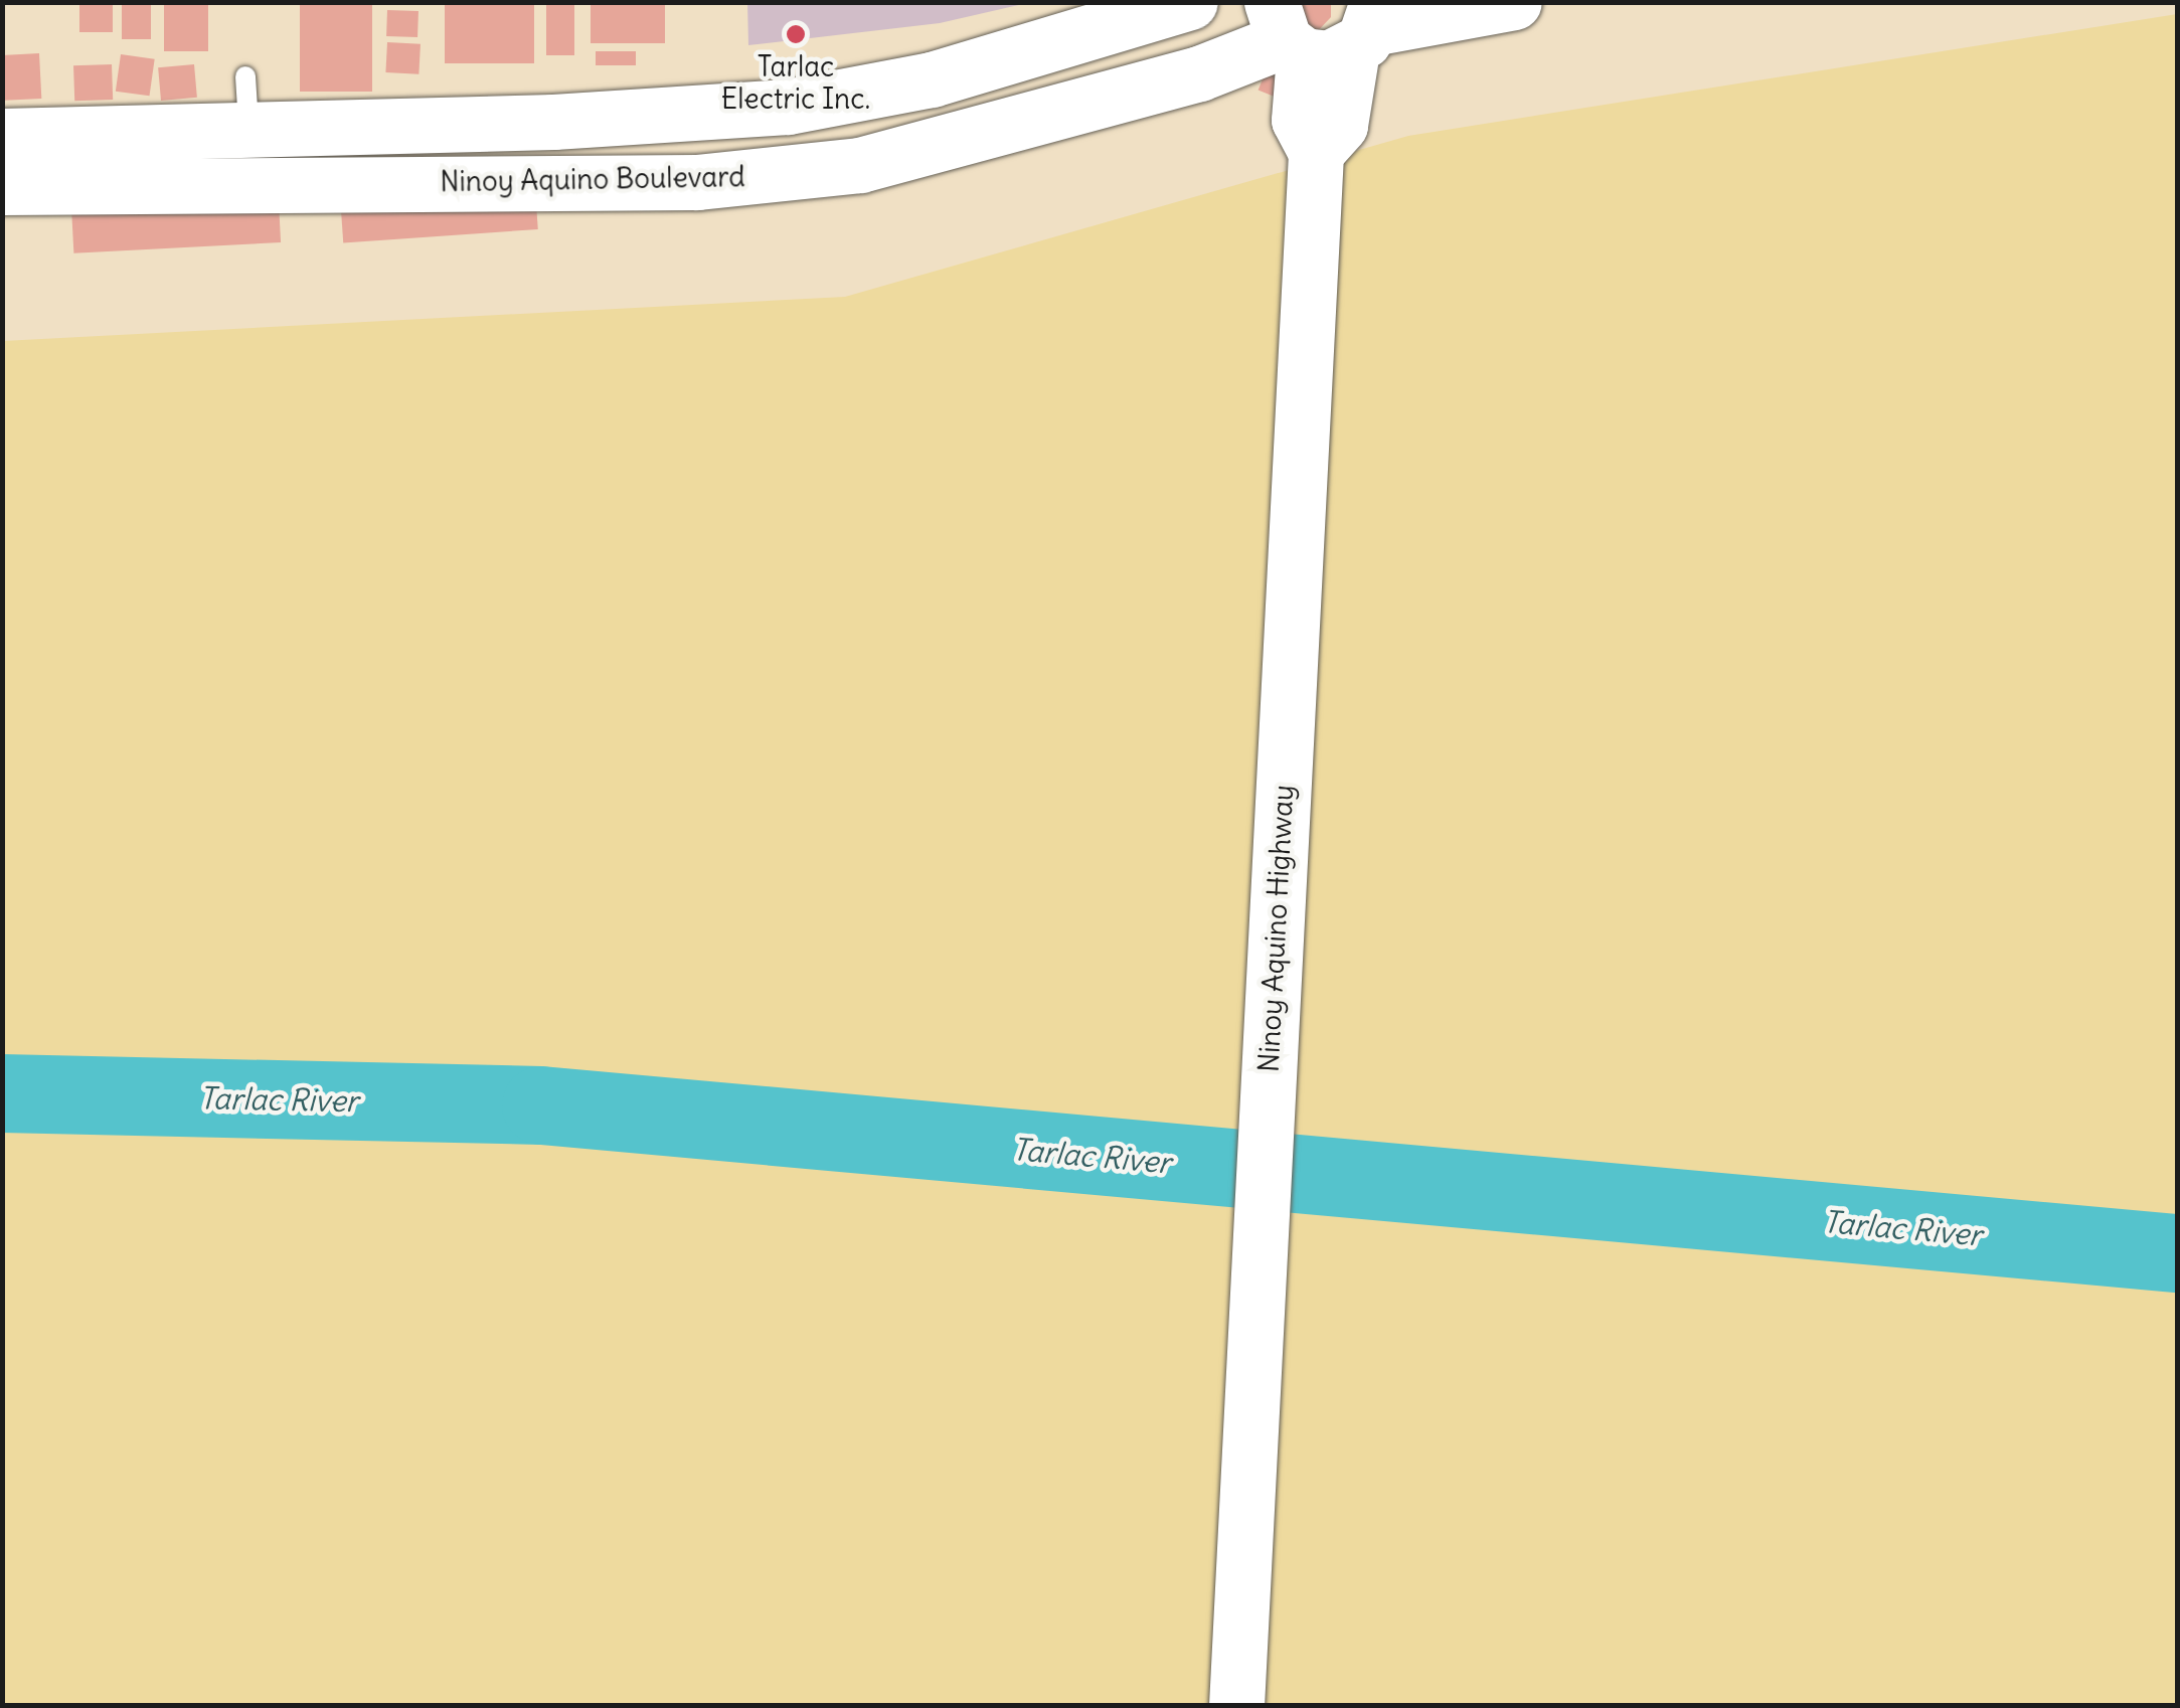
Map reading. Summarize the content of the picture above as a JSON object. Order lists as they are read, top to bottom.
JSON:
{
  "streets": {
    "main road": ["Ninoy Aquino Boulevard", "Ninoy Aquino Highway"]
  },
  "crossings": [
    ["Ninoy Aquino Boulevard", "Ninoy Aquino Highway"]
  ],
  "water": ["Tarlac River"],
  "places": ["Tarlac Electric Inc."]
}
